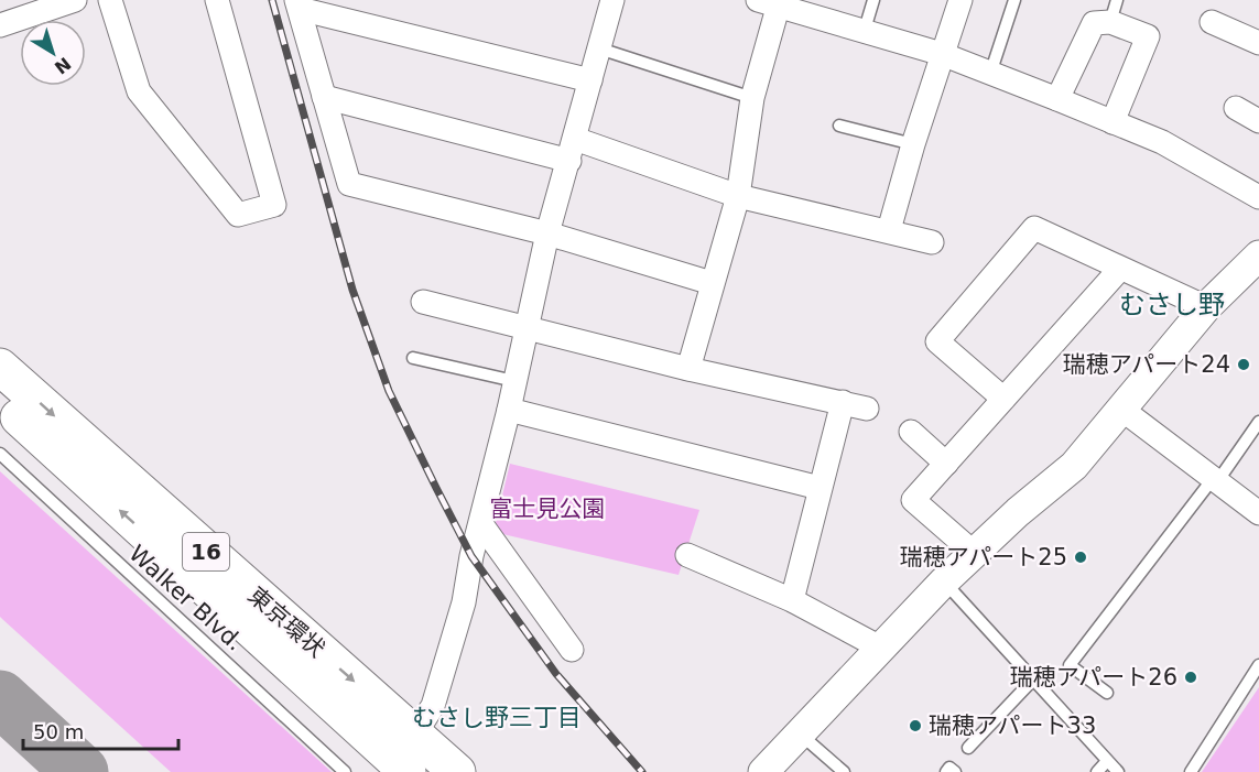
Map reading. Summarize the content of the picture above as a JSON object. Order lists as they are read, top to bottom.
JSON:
{
  "streets": {
    "highway": ["16", "東京環状"],
    "lane": ["Walker Blvd."]
  },
  "districts": ["むさし野", "むさし野三丁目"],
  "parks": ["富士見公園"],
  "places": [
    "瑞穂アパート24",
    "瑞穂アパート25",
    "瑞穂アパート26",
    "瑞穂アパート33"
  ],
  "scale_bar": "50 m",
  "north": "bottom right"
}
